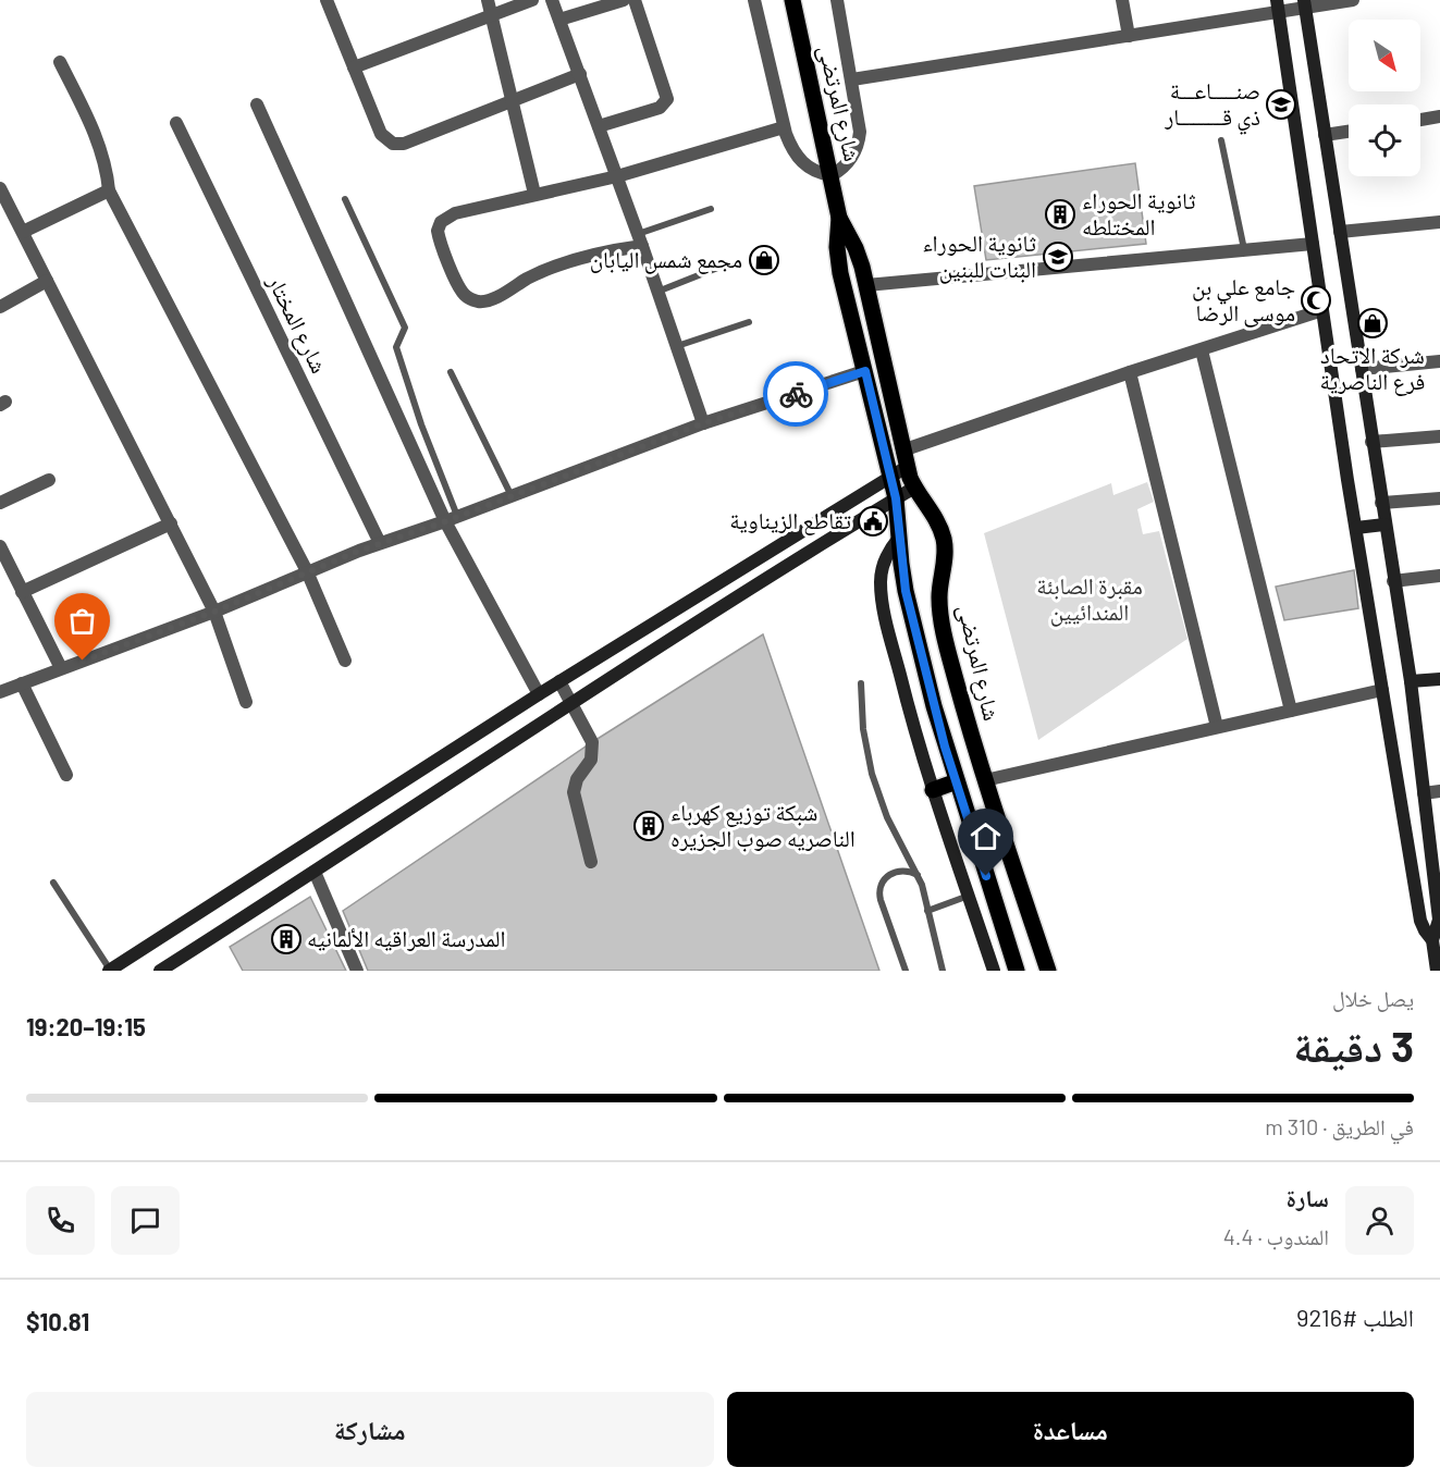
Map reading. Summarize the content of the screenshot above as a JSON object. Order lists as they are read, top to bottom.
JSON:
{
  "streets": {
    "main road": ["شارع المرتضى"],
    "street": ["شارع المختار"]
  },
  "parks": ["مقبرة الصابئة المندائيين"],
  "places": {
    "school or university": ["صنـــــاعـــة ذي قـــــــــار", "ثانوية الحوراء البنات للبنين"],
    "building": ["ثانوية الحوراء المختلطه", "شبكة توزيع كهرباء الناصريه صوب الجزيره", "المدرسة العراقيه الألمانيه"],
    "shop": ["مجمع شمس اليابان", "شركة الاتحاد فرع الناصرية"],
    "mosque": ["جامع علي بن موسى الرضا"],
    "public building": ["تقاطع الزيناوية"]
  },
  "north": "bottom right",
  "page": {
    "heading": ["3 دقيقة", "يصل خلال", "19:15–19:20"],
    "panel": [
      "سارة",
      "المندوب · 4.4",
      "الطلب #9216",
      "$10.81"
    ],
    "bar": "في الطريق · 310 m",
    "buttons": ["مساعدة", "مشاركة"]
  }
}
